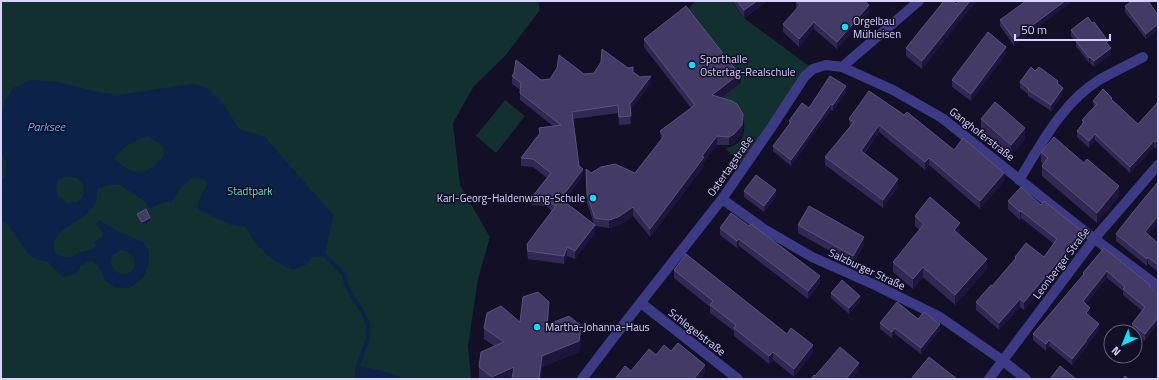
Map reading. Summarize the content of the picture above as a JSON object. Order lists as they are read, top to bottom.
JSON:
{
  "streets": {
    "street": [
      "Ganghoferstraße",
      "Ostertagstraße",
      "Leonberger Straße",
      "Salzburger Straße",
      "Schlegelstraße"
    ]
  },
  "crossings": [
    ["Ganghoferstraße", "Ostertagstraße"],
    ["Ganghoferstraße", "Leonberger Straße"],
    ["Ostertagstraße", "Salzburger Straße"],
    ["Ostertagstraße", "Schlegelstraße"],
    ["Leonberger Straße", "Salzburger Straße"]
  ],
  "water": ["Parksee"],
  "parks": ["Stadtpark"],
  "places": [
    "Orgelbau Mühleisen",
    "Sporthalle Ostertag-Realschule",
    "Karl-Georg-Haldenwang-Schule",
    "Martha-Johanna-Haus"
  ],
  "scale_bar": "50 m",
  "north": "bottom left"
}
